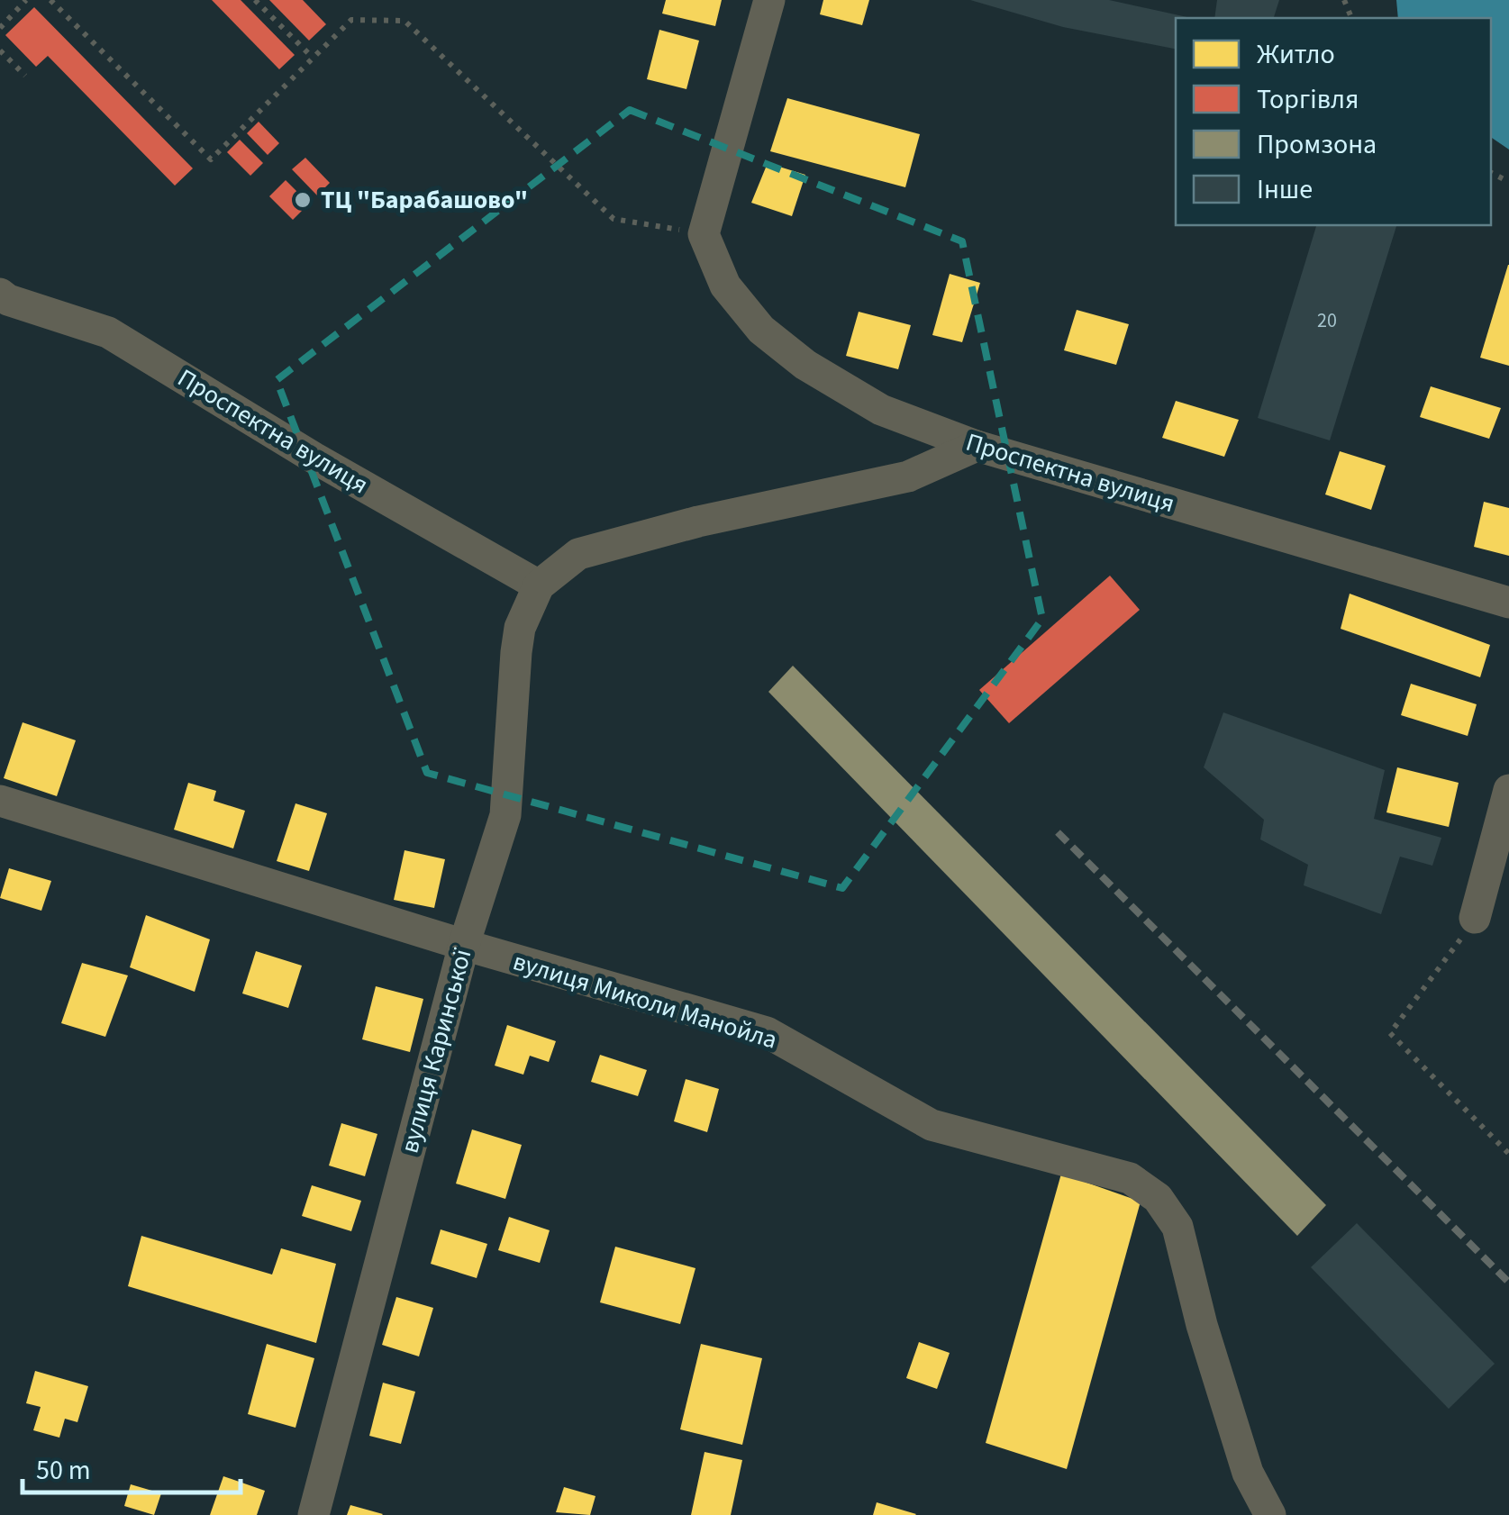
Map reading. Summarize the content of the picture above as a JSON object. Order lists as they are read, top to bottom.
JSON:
{
  "streets": {
    "street": ["Проспектна вулиця", "вулиця Миколи Манойла", "вулиця Каринської"]
  },
  "crossings": [
    ["Проспектна вулиця", "вулиця Каринської"],
    ["вулиця Миколи Манойла", "вулиця Каринської"]
  ],
  "places": ["ТЦ \"Барабашово\""],
  "house_numbers": ["20"],
  "legend": [
    "Житло",
    "Торгівля",
    "Промзона",
    "Інше"
  ],
  "scale_bar": "50 m"
}
